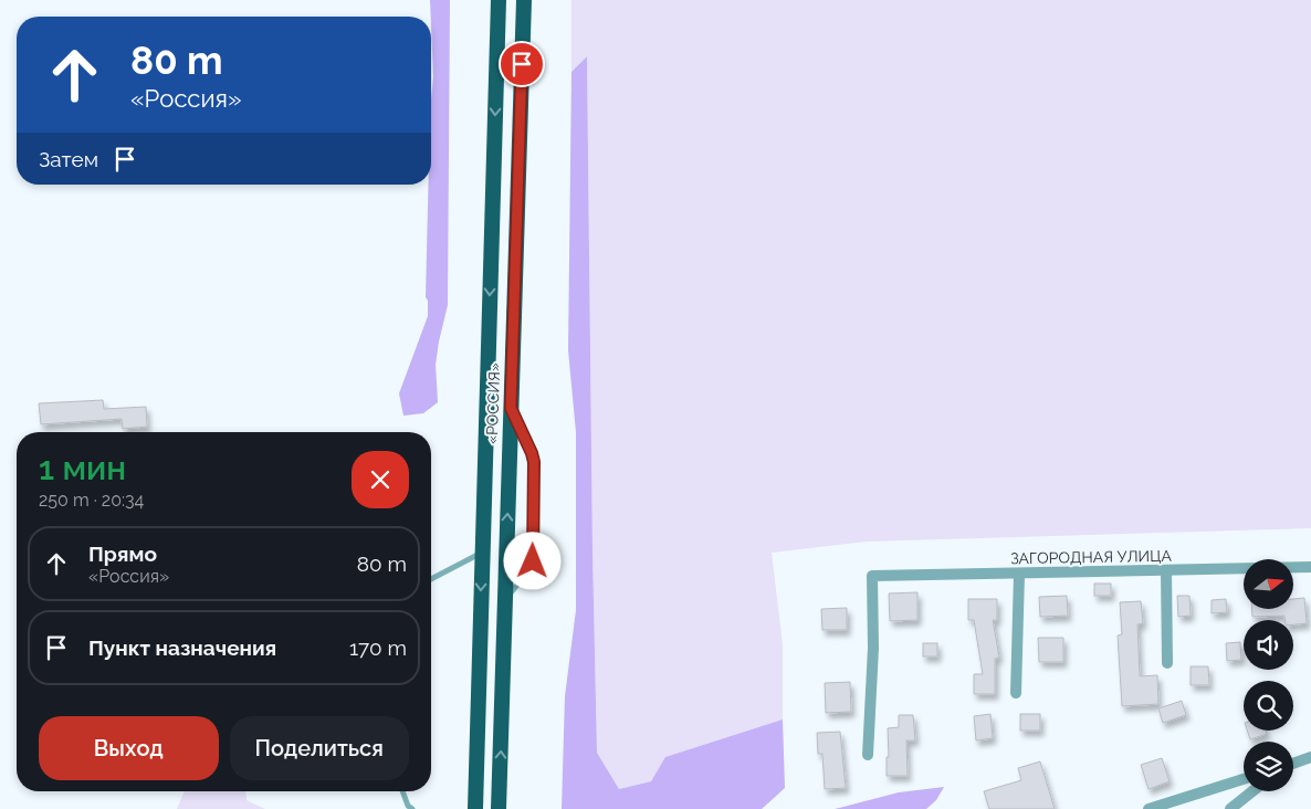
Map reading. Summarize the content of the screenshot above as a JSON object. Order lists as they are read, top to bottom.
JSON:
{
  "streets": {
    "highway": ["«РОССИЯ»"],
    "street": ["ЗАГОРОДНАЯ УЛИЦА"]
  },
  "north": "right",
  "page": {
    "turn": ["80 m", "«Россия»"],
    "then": "Затем",
    "heading": ["1 мин", "250 m · 20:34"],
    "list": [
      {
        "name": "Прямо",
        "note": "«Россия»",
        "value": "80 m"
      },
      {
        "name": "Пункт назначения",
        "value": "170 m"
      }
    ],
    "buttons": ["Выход", "Поделиться"]
  }
}
